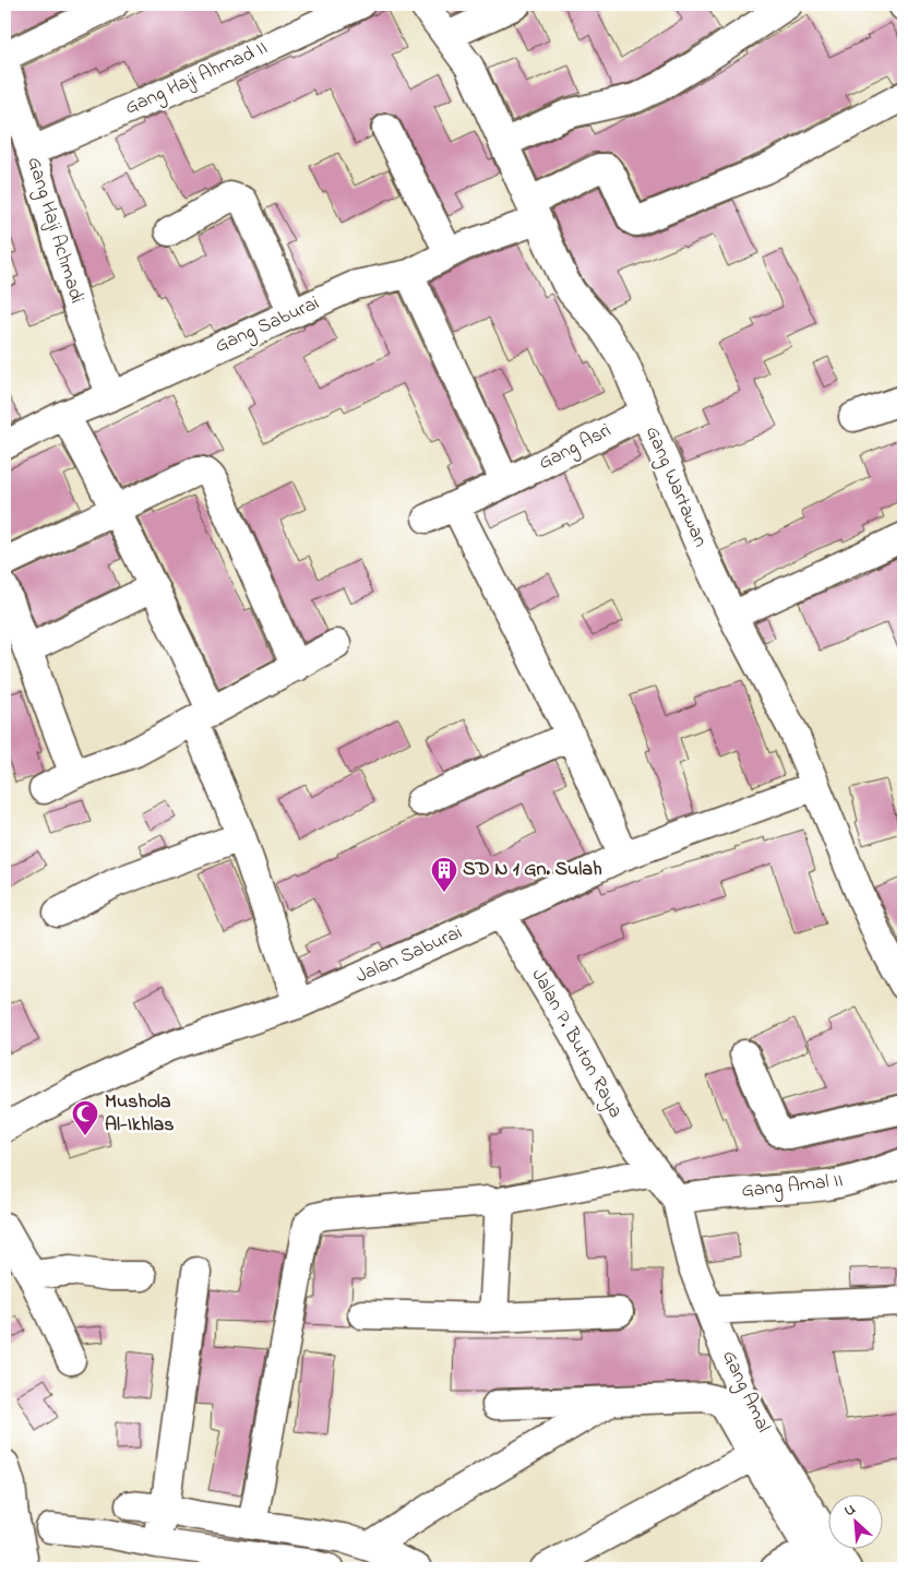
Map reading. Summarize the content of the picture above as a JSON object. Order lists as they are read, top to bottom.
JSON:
{
  "streets": {
    "street": [
      "Gang Haji Ahmad II",
      "Gang Haji Achmadi",
      "Gang Saburai",
      "Gang Asri",
      "Gang Wartawan",
      "Jalan Saburai",
      "Jalan P. Buton Raya",
      "Gang Amal II",
      "Gang Amal"
    ]
  },
  "crossings": [
    ["Gang Haji Ahmad II", "Gang Haji Achmadi"],
    ["Gang Haji Achmadi", "Gang Saburai"],
    ["Gang Saburai", "Gang Wartawan"],
    ["Gang Asri", "Gang Wartawan"],
    ["Gang Wartawan", "Jalan Saburai"],
    ["Jalan Saburai", "Jalan P. Buton Raya"],
    ["Jalan P. Buton Raya", "Gang Amal II"],
    ["Jalan P. Buton Raya", "Gang Amal"],
    ["Gang Amal II", "Gang Amal"]
  ],
  "places": {
    "building": ["SD N 1 Gn. Sulah"],
    "mosque": ["Mushola Al-Ikhlas"]
  },
  "north": "top left"
}
